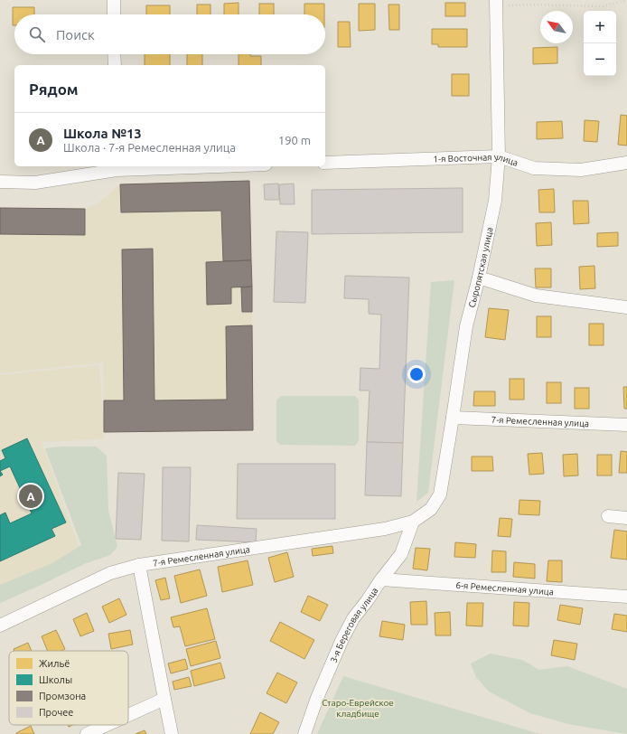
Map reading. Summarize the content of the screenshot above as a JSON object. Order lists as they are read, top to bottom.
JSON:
{
  "streets": {
    "street": [
      "1-я Восточная улица",
      "Сыропятская улица",
      "7-я Ремесленная улица",
      "6-я Ремесленная улица",
      "3-я Береговая улица"
    ]
  },
  "crossings": [
    ["1-я Восточная улица", "Сыропятская улица"],
    ["Сыропятская улица", "7-я Ремесленная улица"],
    ["Сыропятская улица", "3-я Береговая улица"],
    ["7-я Ремесленная улица", "3-я Береговая улица"],
    ["6-я Ремесленная улица", "3-я Береговая улица"]
  ],
  "parks": ["Старо-Еврейское кладбище"],
  "legend": [
    "Жильё",
    "Школы",
    "Промзона",
    "Прочее"
  ],
  "north": "top left",
  "page": {
    "map_buttons": ["+", "−"],
    "search": "Поиск",
    "heading": "Рядом",
    "list": [
      {
        "mark": "A",
        "name": "Школа №13",
        "note": "Школа · 7-я Ремесленная улица",
        "value": "190 m"
      }
    ],
    "pins": "A"
  }
}
